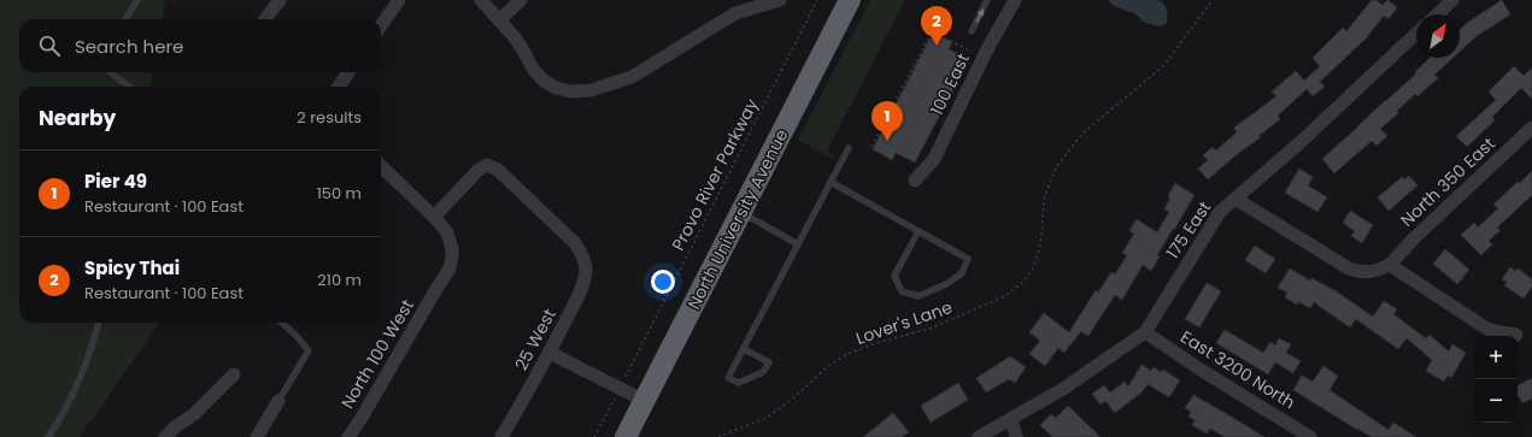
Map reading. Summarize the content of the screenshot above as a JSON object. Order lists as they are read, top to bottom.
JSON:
{
  "streets": {
    "highway": ["North University Avenue"],
    "street": [
      "100 East",
      "North 350 East",
      "175 East",
      "25 West",
      "North 100 West",
      "East 3200 North"
    ],
    "path": ["Provo River Parkway", "Lover's Lane"]
  },
  "crossings": [
    ["175 East", "East 3200 North"],
    ["25 West", "North 100 West"]
  ],
  "north": "top right",
  "page": {
    "pins": ["2", "1"],
    "search": "Search here",
    "heading": ["Nearby", "2 results"],
    "list": [
      {
        "mark": "1",
        "name": "Pier 49",
        "note": "Restaurant · 100 East",
        "value": "150 m"
      },
      {
        "mark": "2",
        "name": "Spicy Thai",
        "note": "Restaurant · 100 East",
        "value": "210 m"
      }
    ],
    "map_buttons": ["+", "−"]
  }
}
